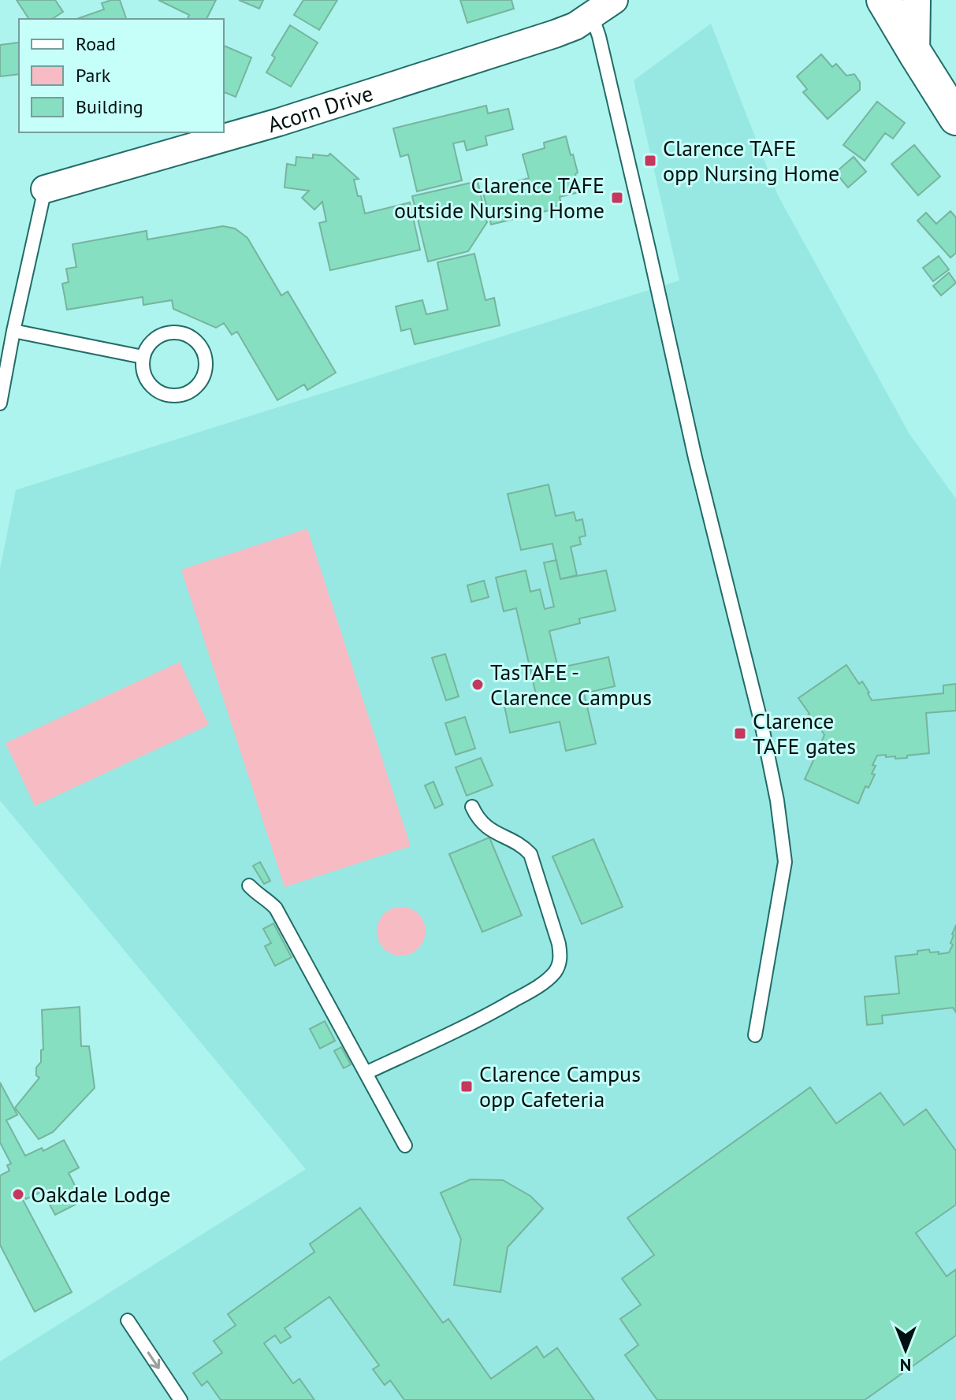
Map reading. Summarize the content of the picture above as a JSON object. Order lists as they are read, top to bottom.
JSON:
{
  "streets": {
    "street": ["Acorn Drive"]
  },
  "places": {
    "transit": [
      "Clarence TAFE opp Nursing Home",
      "Clarence TAFE outside Nursing Home",
      "Clarence TAFE gates",
      "Clarence Campus opp Cafeteria"
    ],
    "other": ["TasTAFE - Clarence Campus", "Oakdale Lodge"]
  },
  "legend": ["Road", "Park", "Building"],
  "north": "bottom"
}
